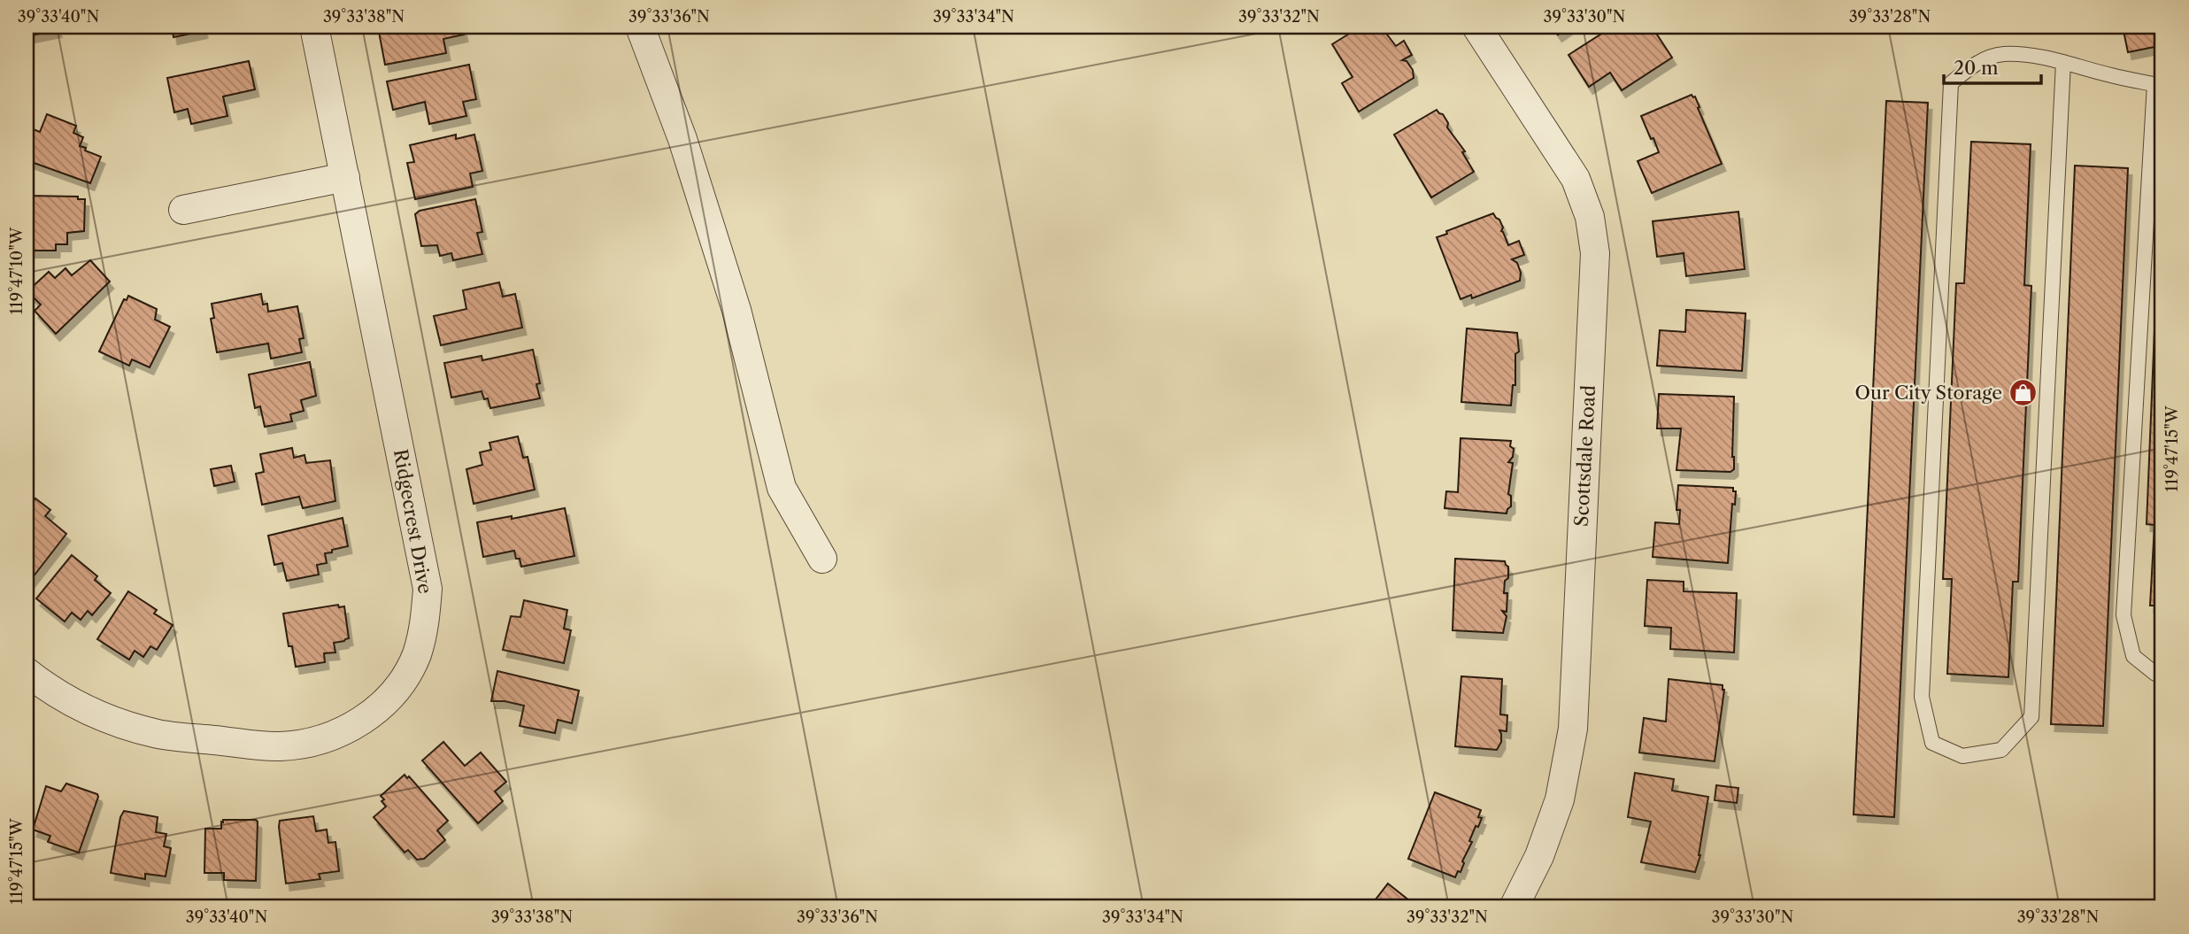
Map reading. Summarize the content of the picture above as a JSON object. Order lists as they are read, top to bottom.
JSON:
{
  "streets": {
    "street": ["Scottsdale Road", "Ridgecrest Drive"]
  },
  "places": {
    "shop": ["Our City Storage"]
  },
  "scale_bar": "20 m",
  "coordinates": [
    "39°33'40\"N",
    "39°33'38\"N",
    "39°33'36\"N",
    "39°33'34\"N",
    "39°33'32\"N",
    "39°33'30\"N",
    "39°33'28\"N",
    "119°47'10\"W",
    "119°47'15\"W"
  ]
}
